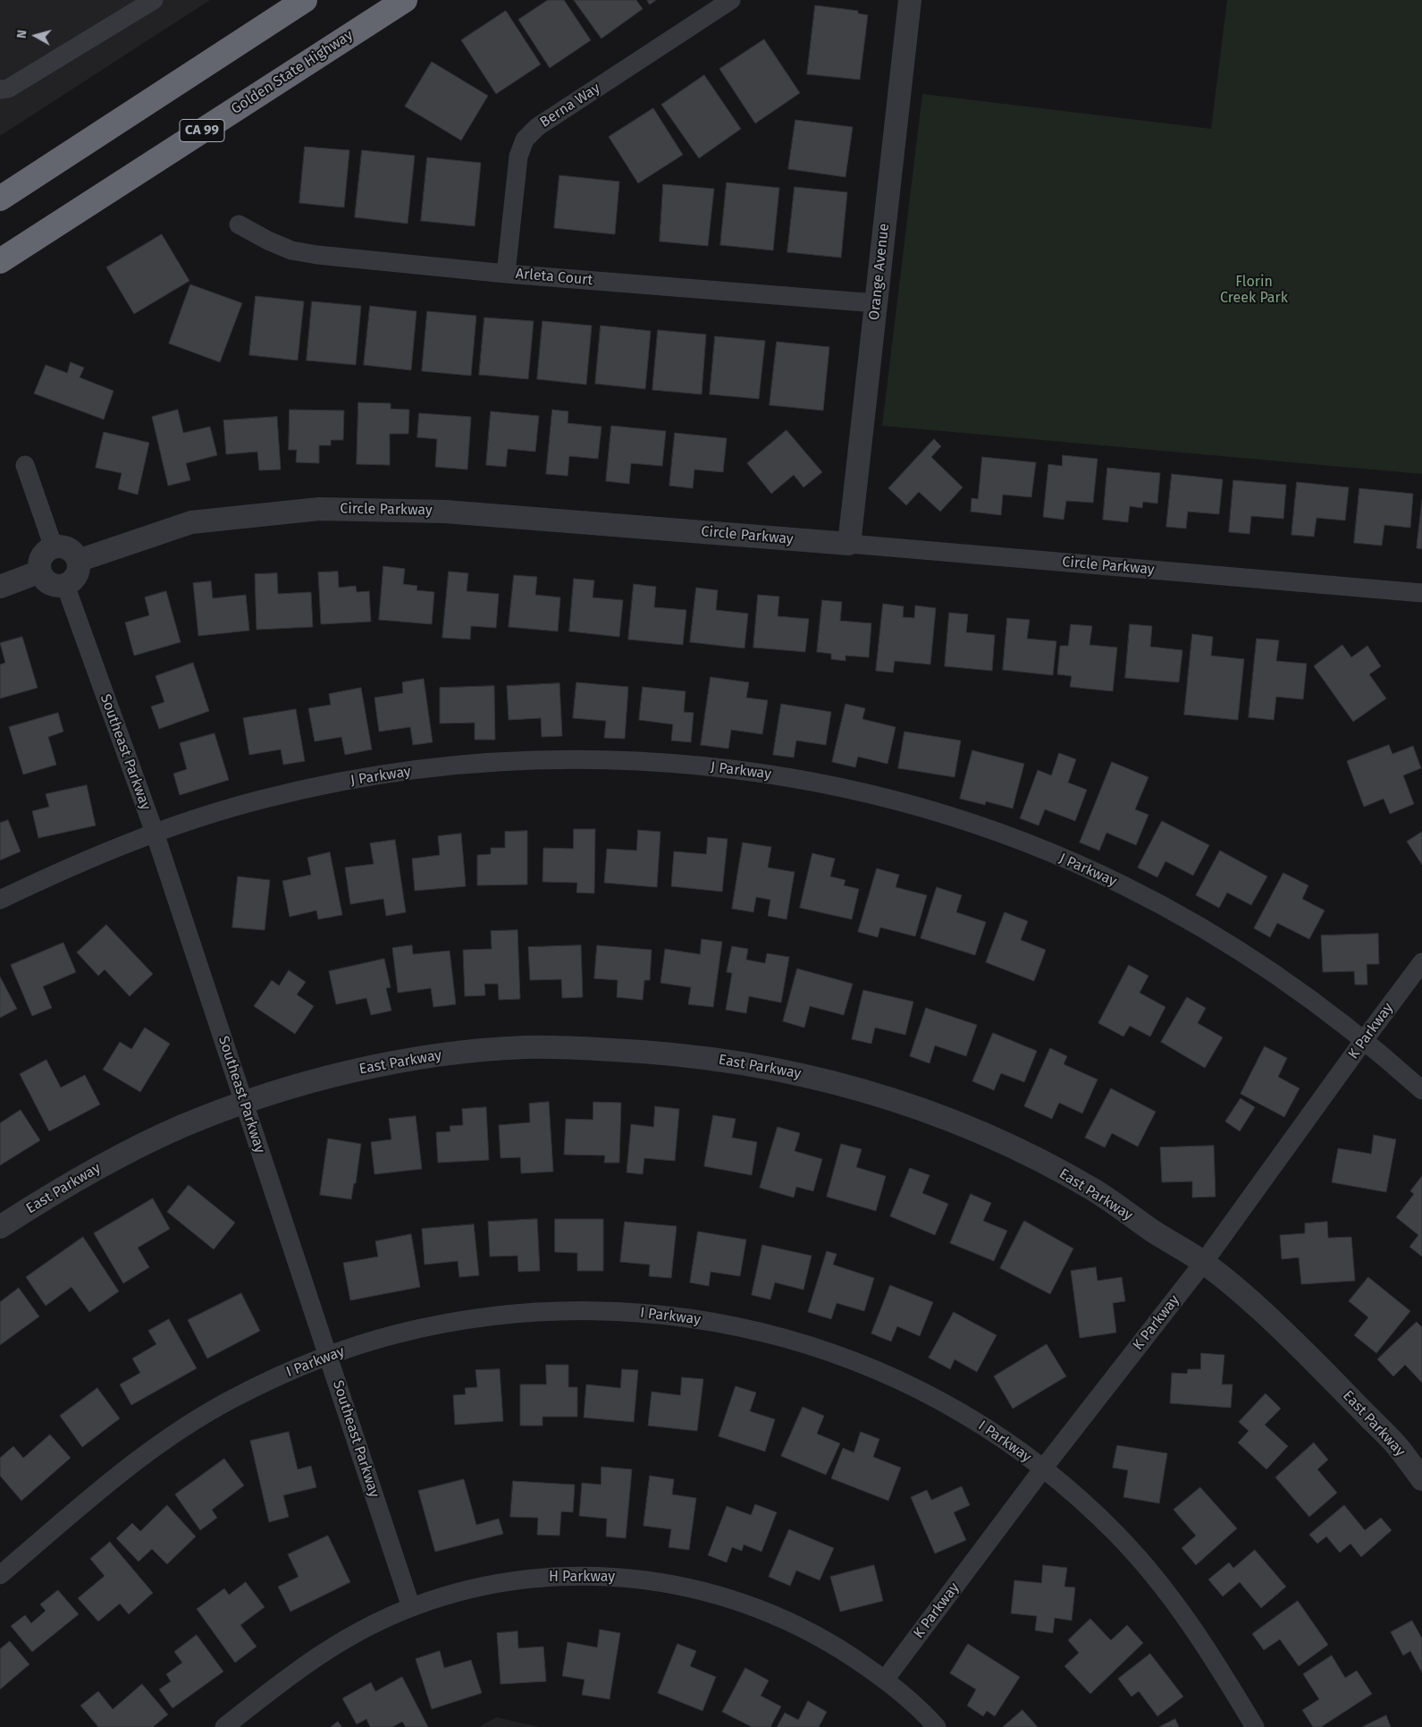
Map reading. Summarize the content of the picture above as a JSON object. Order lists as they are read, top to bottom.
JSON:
{
  "streets": {
    "highway": ["Golden State Highway", "CA 99"],
    "street": [
      "Berna Way",
      "Orange Avenue",
      "Arleta Court",
      "Circle Parkway",
      "Southeast Parkway",
      "J Parkway",
      "K Parkway",
      "East Parkway",
      "I Parkway",
      "H Parkway"
    ]
  },
  "crossings": [
    ["Berna Way", "Arleta Court"],
    ["Orange Avenue", "Arleta Court"],
    ["Orange Avenue", "Circle Parkway"],
    ["Circle Parkway", "Southeast Parkway"],
    ["Southeast Parkway", "J Parkway"],
    ["Southeast Parkway", "East Parkway"],
    ["Southeast Parkway", "I Parkway"],
    ["Southeast Parkway", "H Parkway"],
    ["J Parkway", "K Parkway"],
    ["K Parkway", "East Parkway"],
    ["K Parkway", "I Parkway"],
    ["K Parkway", "H Parkway"]
  ],
  "parks": ["Florin Creek Park"],
  "north": "left"
}
